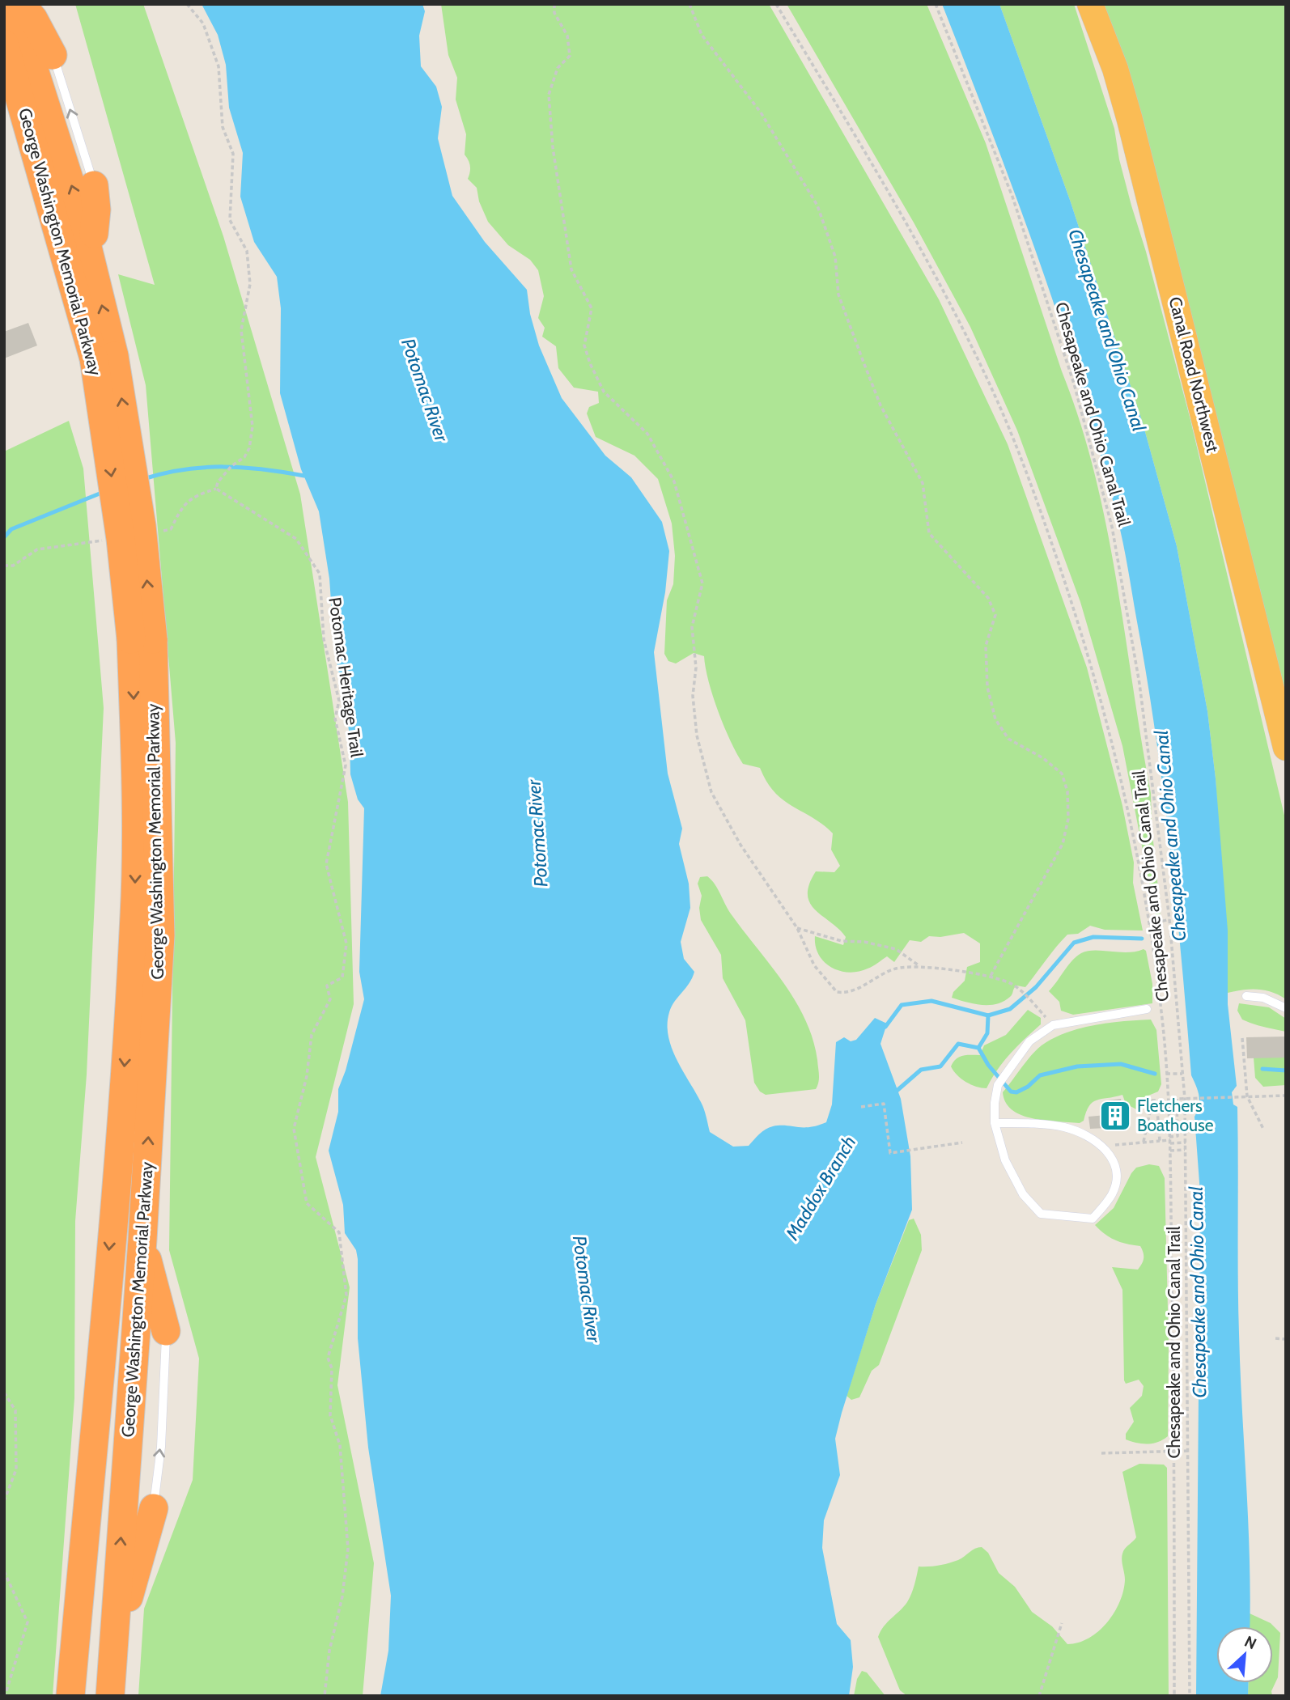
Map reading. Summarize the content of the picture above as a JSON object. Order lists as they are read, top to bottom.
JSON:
{
  "streets": {
    "highway": ["George Washington Memorial Parkway", "Canal Road Northwest"],
    "path": ["Chesapeake and Ohio Canal Trail", "Potomac Heritage Trail"]
  },
  "water": ["Chesapeake and Ohio Canal", "Potomac River", "Maddox Branch"],
  "places": {
    "building": ["Fletchers Boathouse"]
  },
  "north": "top right"
}
